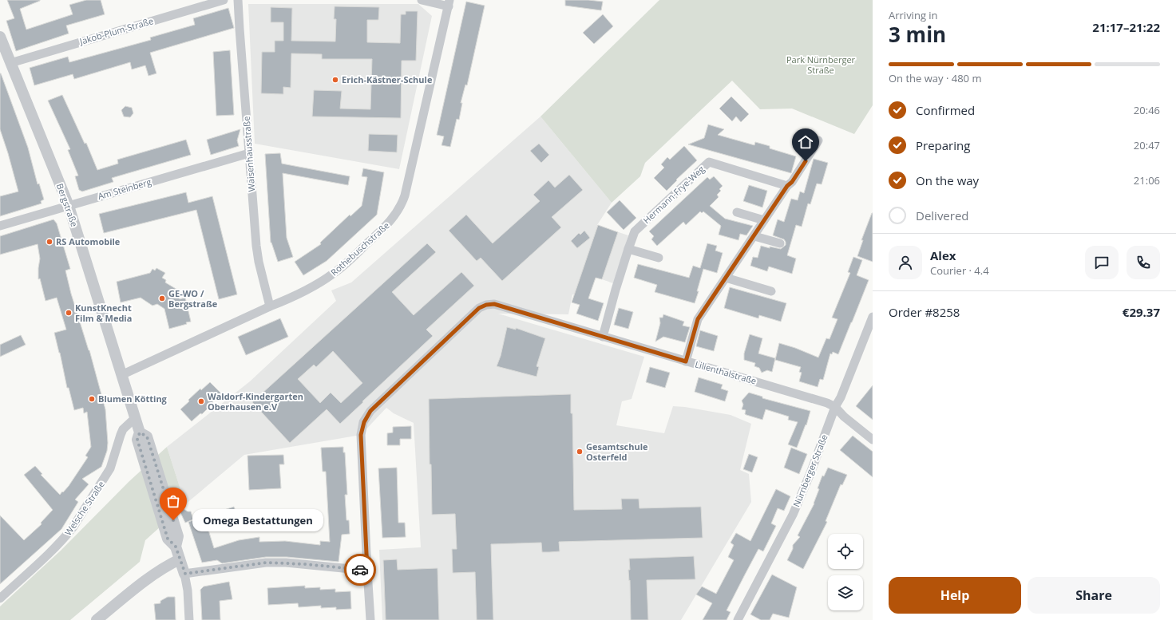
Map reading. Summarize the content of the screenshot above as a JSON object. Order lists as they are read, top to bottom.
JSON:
{
  "streets": {
    "street": [
      "Jakob-Plum-Straße",
      "Waisenhausstraße",
      "Am Steinberg",
      "Hermann-Frye-Weg",
      "Bergstraße",
      "Rothebuschstraße",
      "Lilienthalstraße",
      "Nürnberger Straße",
      "Welsche Straße"
    ]
  },
  "crossings": [
    ["Jakob-Plum-Straße", "Bergstraße"],
    ["Waisenhausstraße", "Am Steinberg"],
    ["Waisenhausstraße", "Rothebuschstraße"],
    ["Am Steinberg", "Bergstraße"],
    ["Hermann-Frye-Weg", "Lilienthalstraße"],
    ["Bergstraße", "Rothebuschstraße"],
    ["Bergstraße", "Welsche Straße"],
    ["Lilienthalstraße", "Nürnberger Straße"]
  ],
  "parks": ["Park Nürnberger Straße"],
  "places": [
    "Erich-Kästner-Schule",
    "RS Automobile",
    "GE-WO / Bergstraße",
    "KunstKnecht Film & Media",
    "Blumen Kötting",
    "Waldorf-Kindergarten Oberhausen e.V",
    "Gesamtschule Osterfeld",
    "Omega Bestattungen"
  ],
  "page": {
    "heading": ["3 min", "Arriving in", "21:17–21:22"],
    "panel": [
      "Alex",
      "Courier · 4.4",
      "Order #8258",
      "€29.37"
    ],
    "bar": "On the way · 480 m",
    "list": [
      ["Confirmed", "20:46"],
      ["Preparing", "20:47"],
      ["On the way", "21:06"],
      "Delivered"
    ],
    "bubble": "Omega Bestattungen",
    "buttons": ["Help", "Share"]
  }
}
